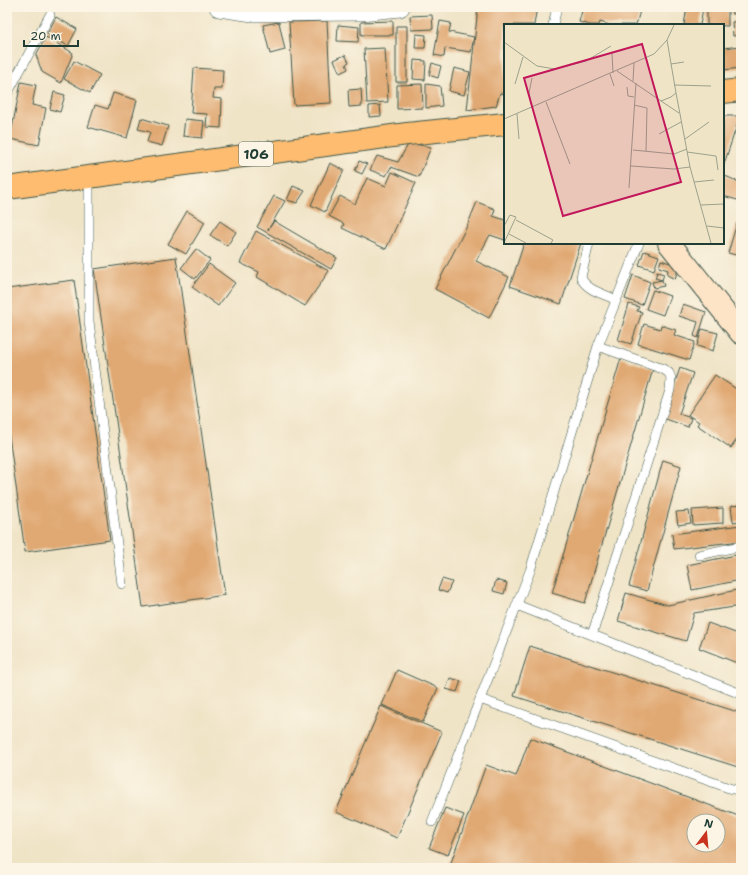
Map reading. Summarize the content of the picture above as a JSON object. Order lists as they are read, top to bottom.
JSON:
{
  "streets": {
    "main road": ["106"]
  },
  "scale_bar": "20 m",
  "north": "top"
}
